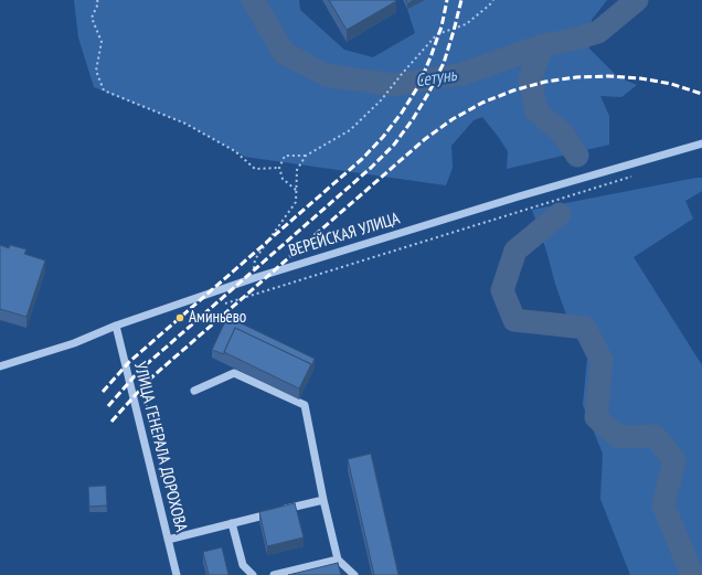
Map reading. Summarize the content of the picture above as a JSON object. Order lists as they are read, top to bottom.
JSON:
{
  "streets": {
    "street": ["ВЕРЕЙСКАЯ УЛИЦА", "УЛИЦА ГЕНЕРАЛА ДОРОХОВА"]
  },
  "crossings": [
    ["ВЕРЕЙСКАЯ УЛИЦА", "УЛИЦА ГЕНЕРАЛА ДОРОХОВА"]
  ],
  "water": ["Сетунь"],
  "places": ["Аминьево"]
}
